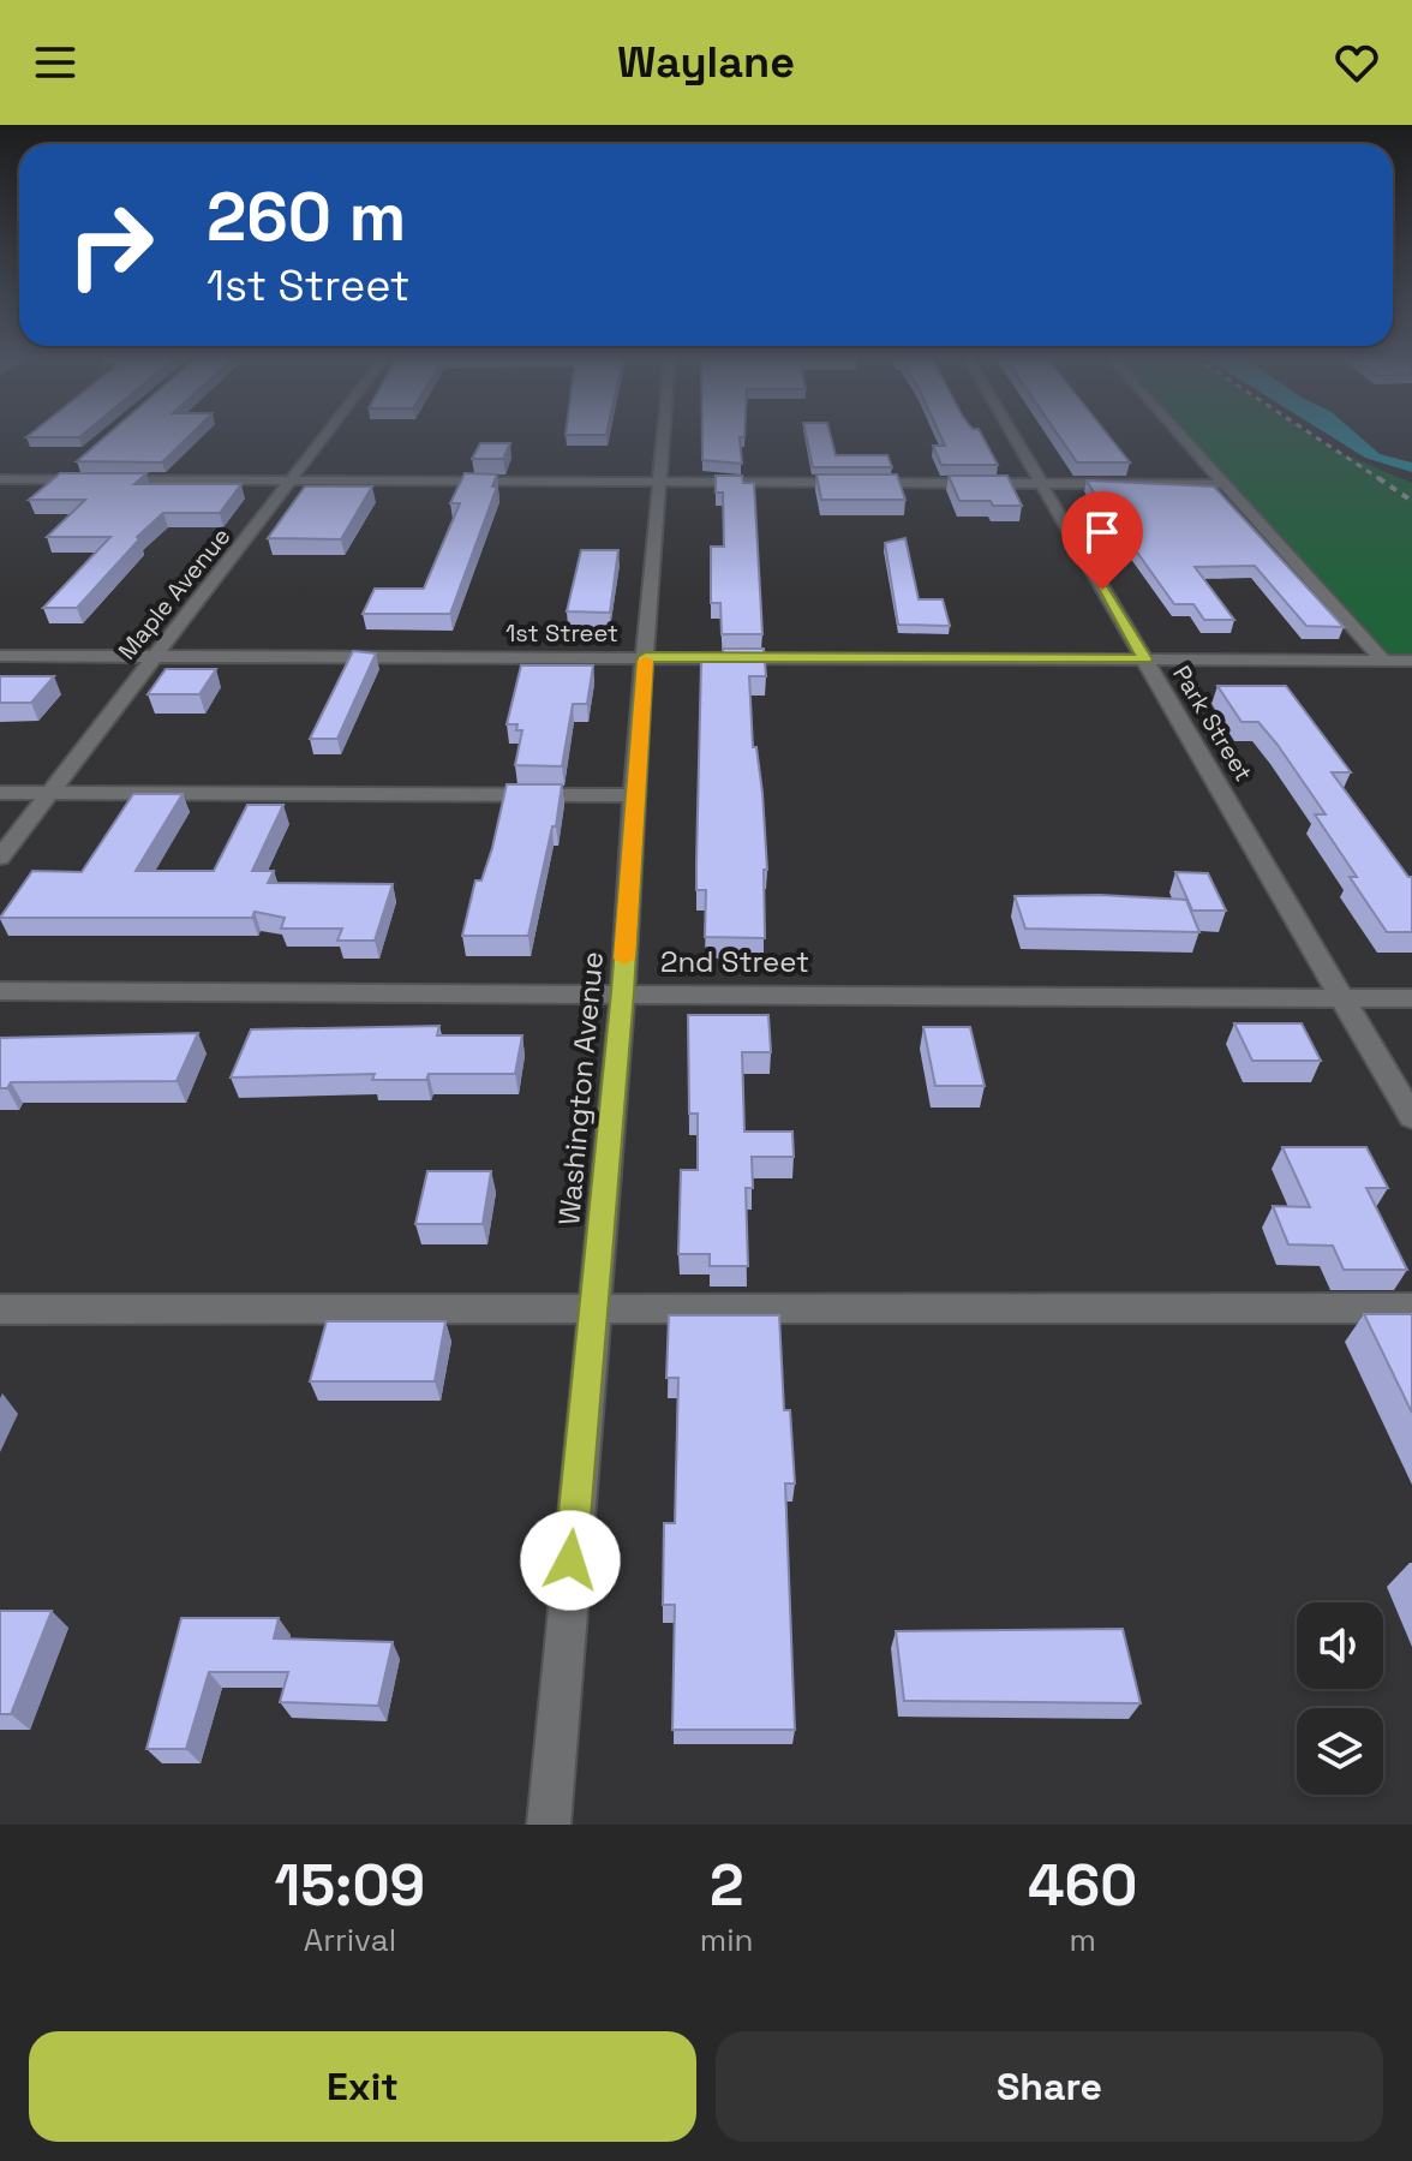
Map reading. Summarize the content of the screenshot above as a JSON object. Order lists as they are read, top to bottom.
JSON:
{
  "streets": {
    "street": [
      "Maple Avenue",
      "1st Street",
      "Park Street",
      "2nd Street",
      "Washington Avenue"
    ]
  },
  "crossings": [
    ["Maple Avenue", "1st Street"],
    ["1st Street", "Park Street"],
    ["1st Street", "Washington Avenue"],
    ["Park Street", "2nd Street"],
    ["2nd Street", "Washington Avenue"]
  ],
  "page": {
    "header": "Waylane",
    "turn": ["260 m", "1st Street"],
    "eta": [
      "15:09",
      "Arrival",
      "2",
      "min",
      "460",
      "m"
    ],
    "buttons": ["Exit", "Share"]
  }
}
